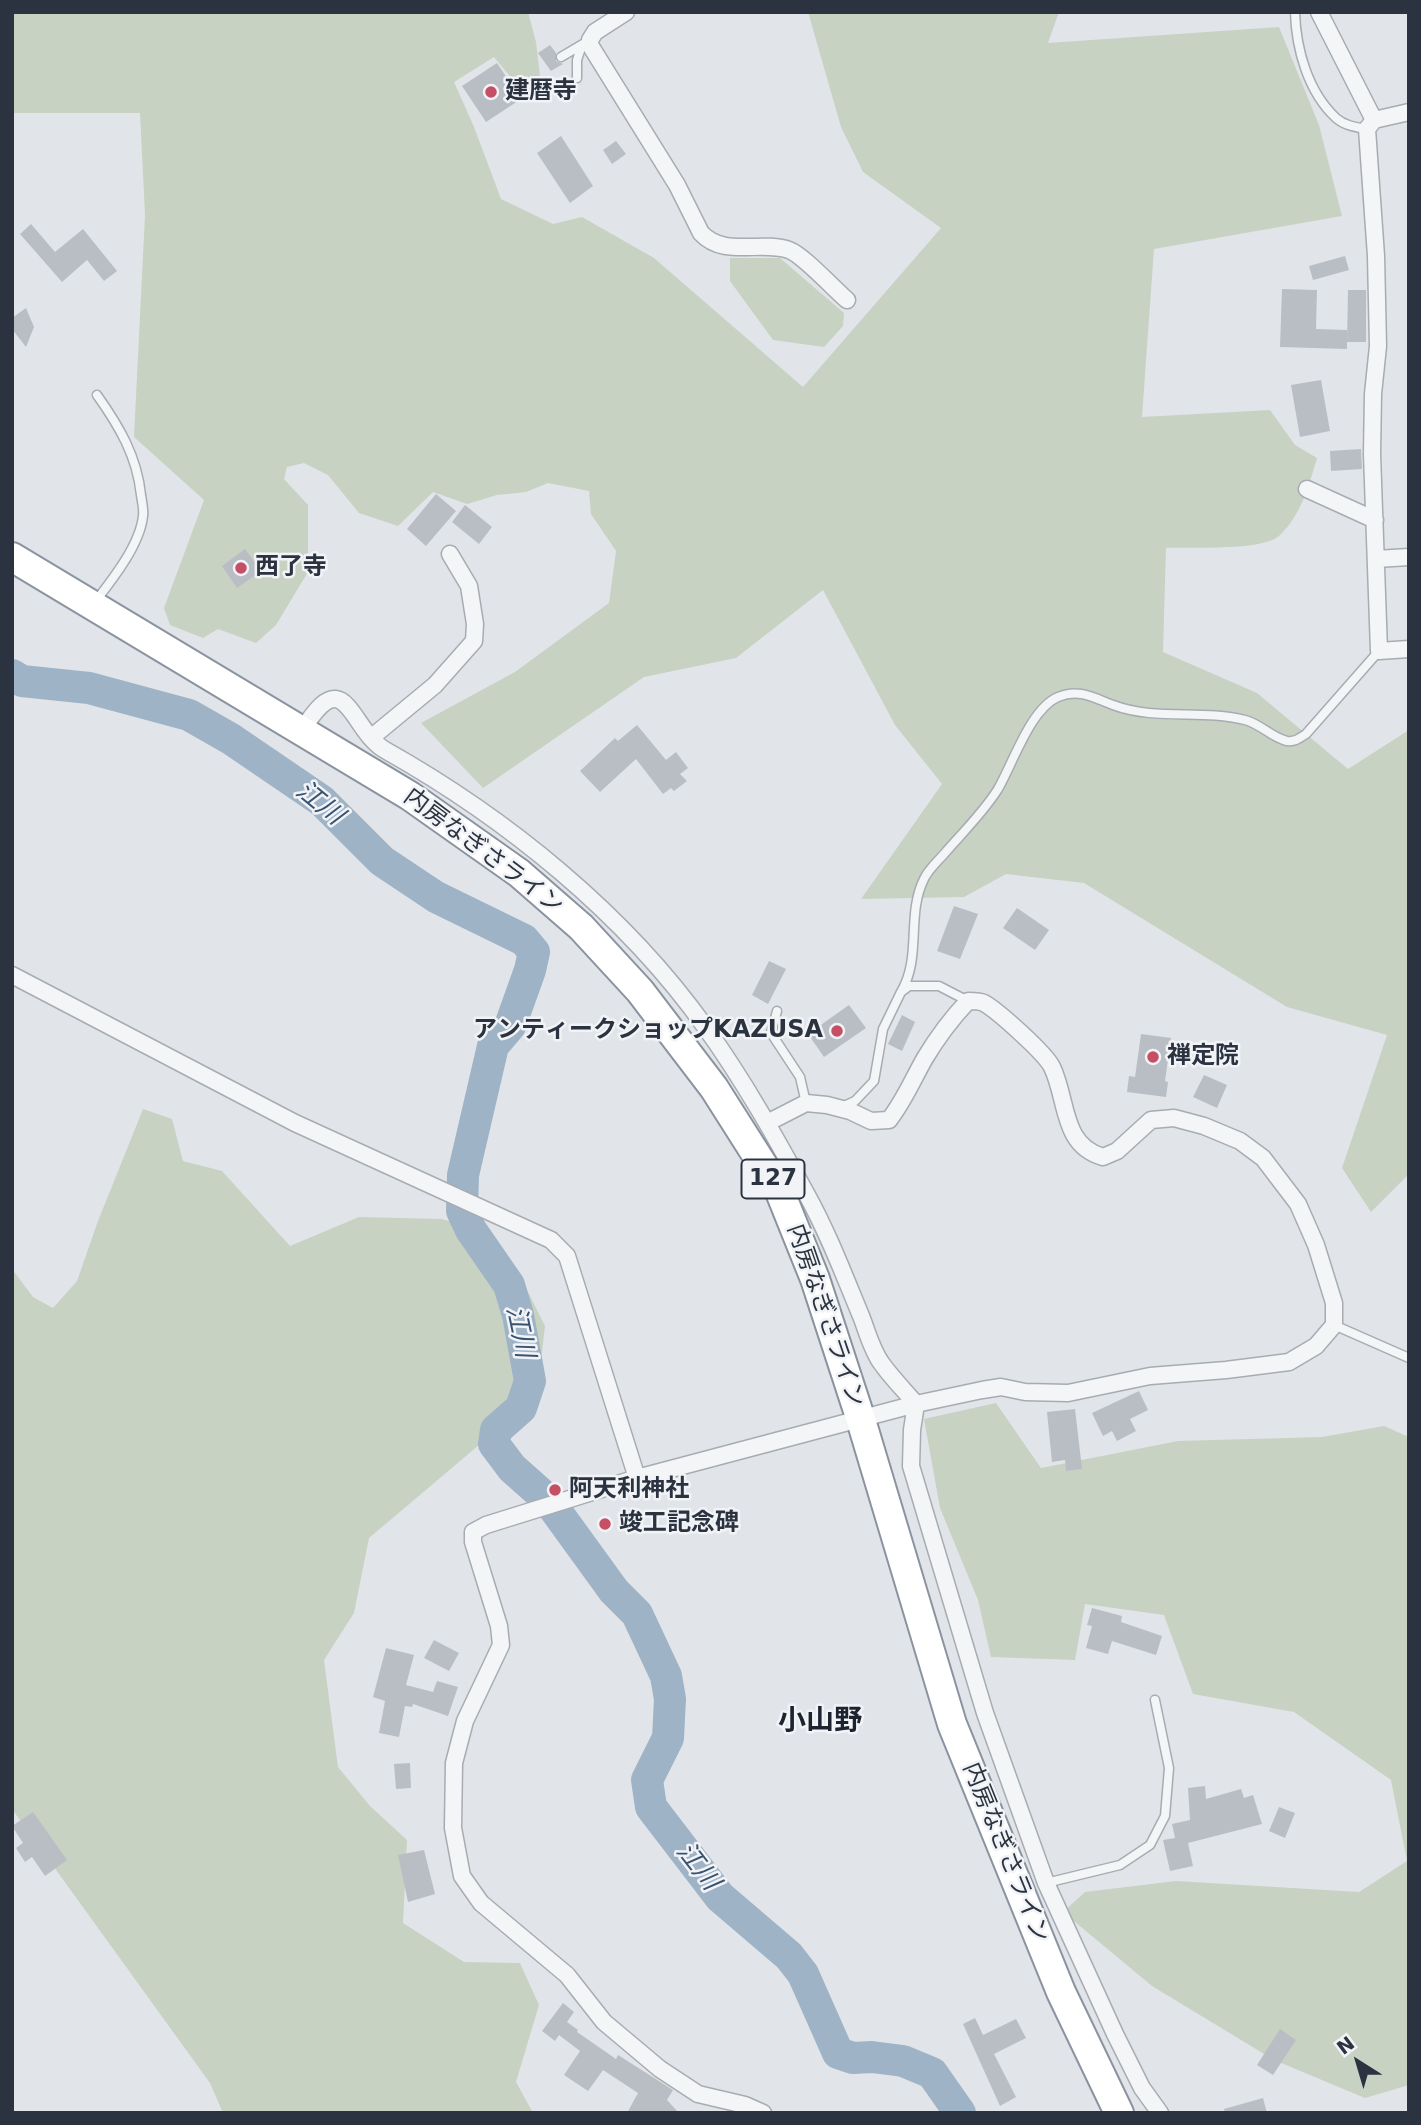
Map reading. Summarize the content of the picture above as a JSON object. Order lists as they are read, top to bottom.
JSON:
{
  "streets": {
    "highway": ["内房なぎさライン", "127"]
  },
  "districts": ["小山野"],
  "water": ["江川"],
  "places": [
    "建暦寺",
    "西了寺",
    "アンティークショップKAZUSA",
    "禅定院",
    "阿天利神社",
    "竣工記念碑"
  ],
  "north": "top left"
}
